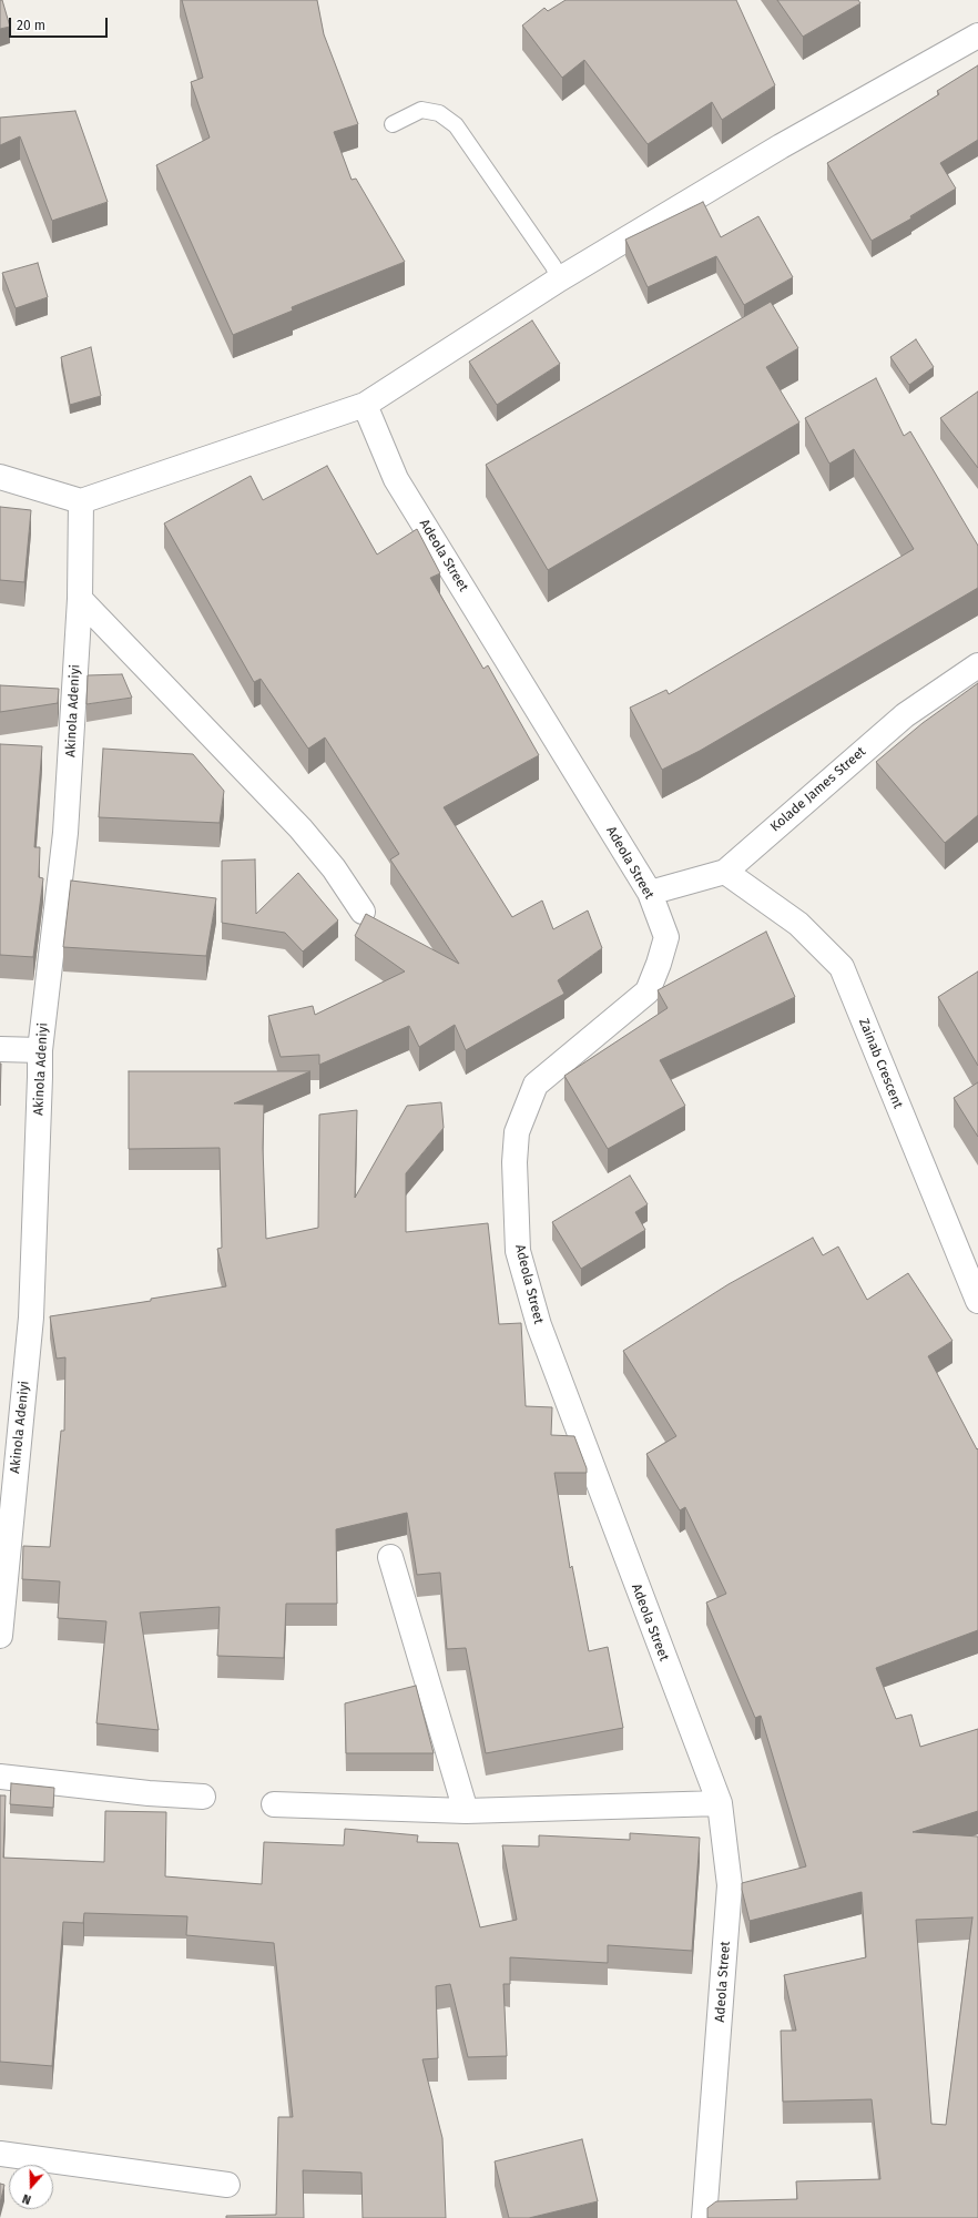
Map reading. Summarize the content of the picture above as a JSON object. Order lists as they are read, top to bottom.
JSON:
{
  "streets": {
    "street": [
      "Adeola Street",
      "Akinola Adeniyi",
      "Kolade James Street",
      "Zainab Crescent"
    ]
  },
  "crossings": [
    ["Adeola Street", "Kolade James Street"],
    ["Kolade James Street", "Zainab Crescent"]
  ],
  "scale_bar": "20 m",
  "north": "bottom"
}
